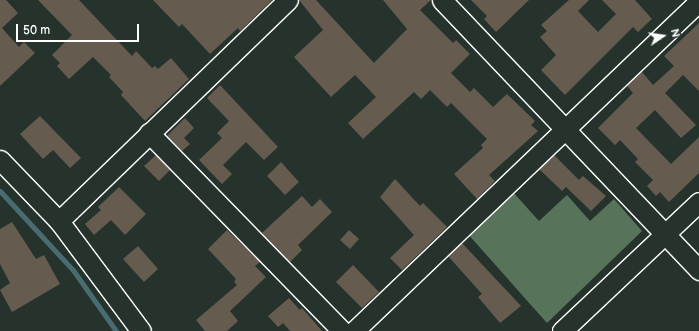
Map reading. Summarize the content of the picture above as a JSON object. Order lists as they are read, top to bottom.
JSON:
{
  "scale_bar": "50 m",
  "north": "right"
}
